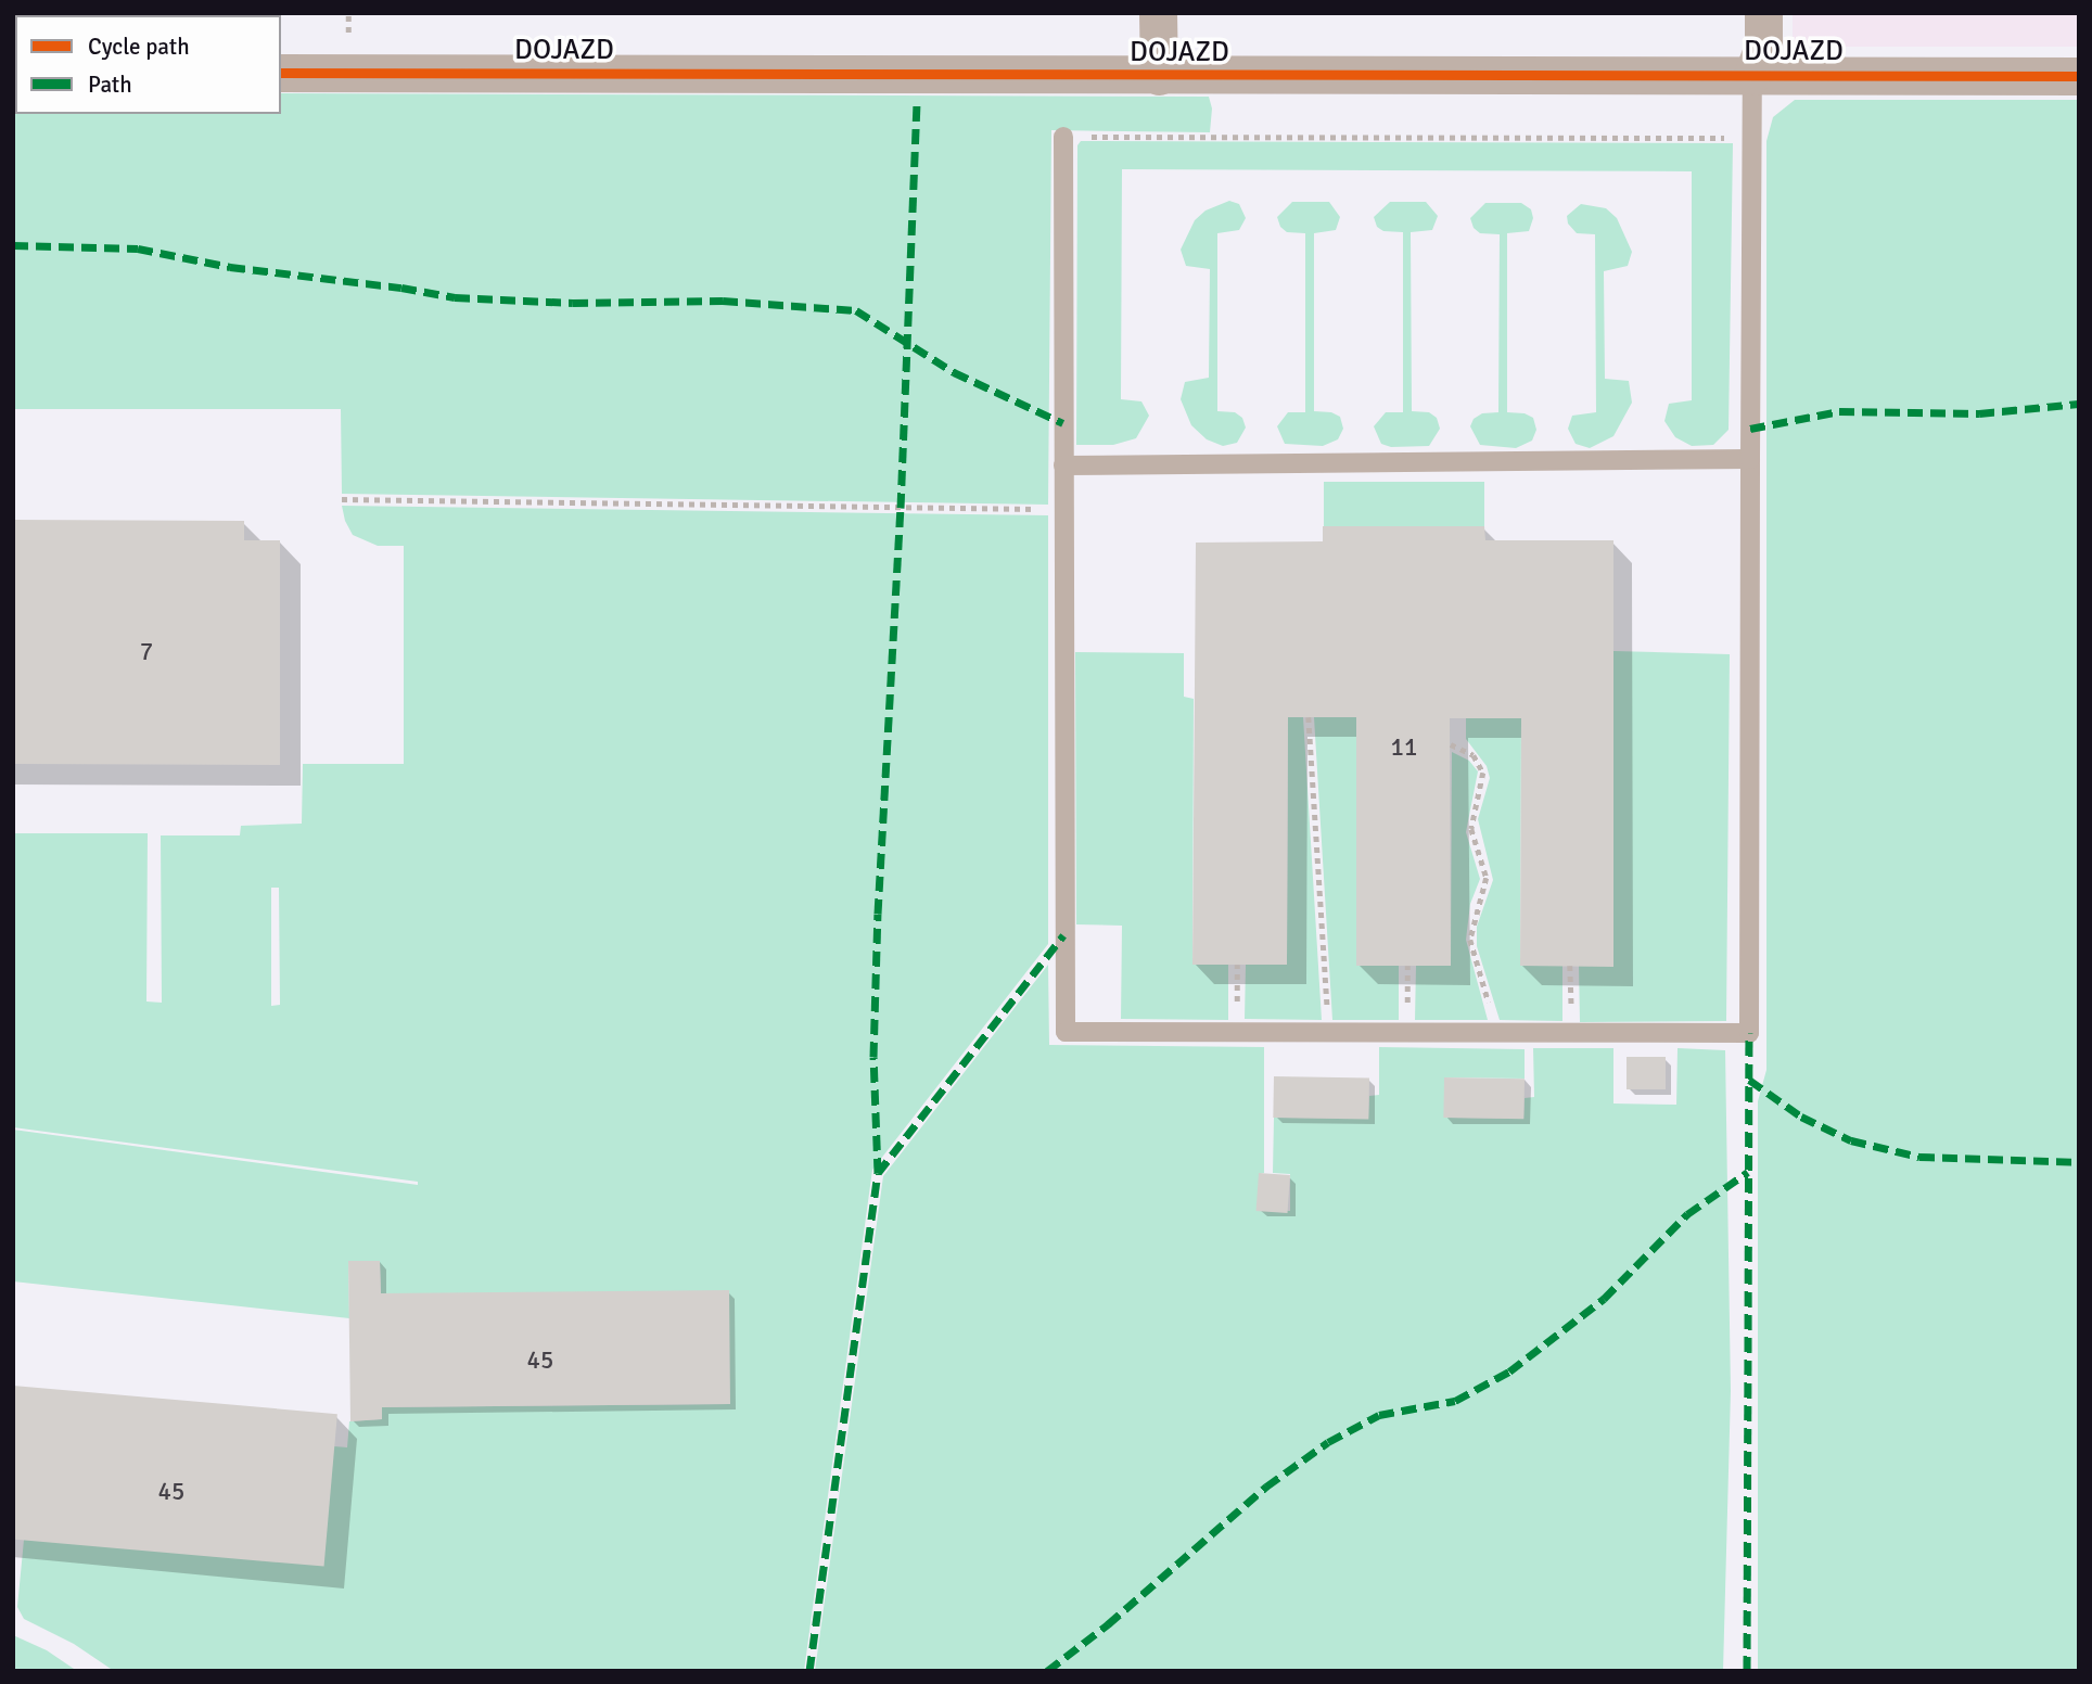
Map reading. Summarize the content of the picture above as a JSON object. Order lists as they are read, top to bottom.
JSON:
{
  "streets": {
    "street": ["DOJAZD"]
  },
  "house_numbers": [
    "7",
    "11",
    "45",
    "45"
  ],
  "legend": ["Cycle path", "Path"]
}
